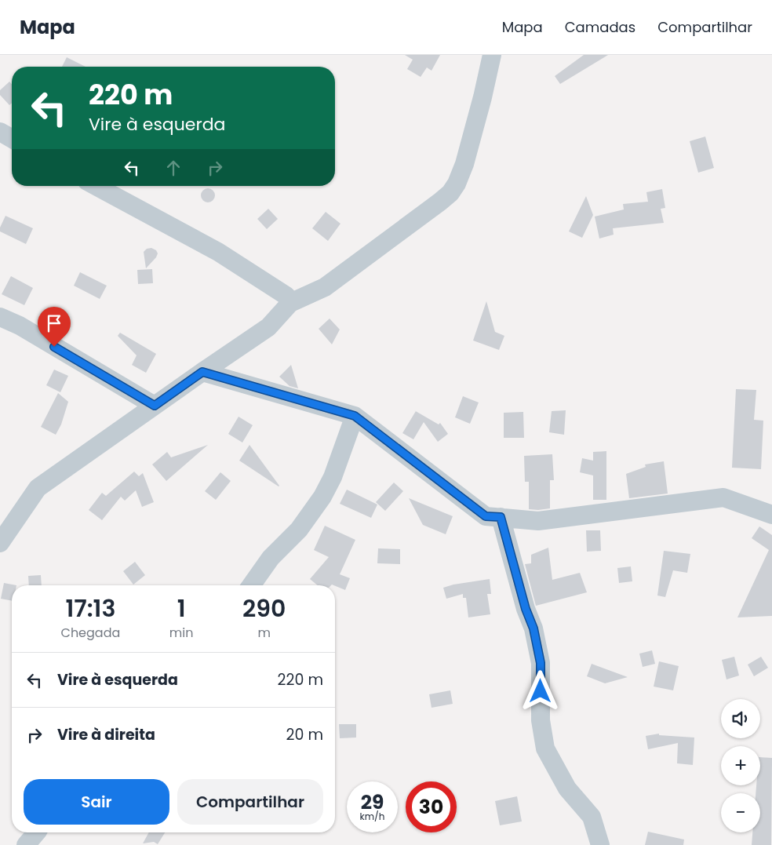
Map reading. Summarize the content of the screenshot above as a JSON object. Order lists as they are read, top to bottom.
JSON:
{
  "page": {
    "header": "Mapa",
    "nav": ["Mapa", "Camadas", "Compartilhar"],
    "turn": ["220 m", "Vire à esquerda"],
    "eta": [
      "17:13",
      "Chegada",
      "1",
      "min",
      "290",
      "m"
    ],
    "list": [
      {
        "name": "Vire à esquerda",
        "value": "220 m"
      },
      {
        "name": "Vire à direita",
        "value": "20 m"
      }
    ],
    "map_buttons": ["+", "−"],
    "buttons": ["Sair", "Compartilhar"],
    "speed": "29 km/h",
    "limit": "30"
  }
}
